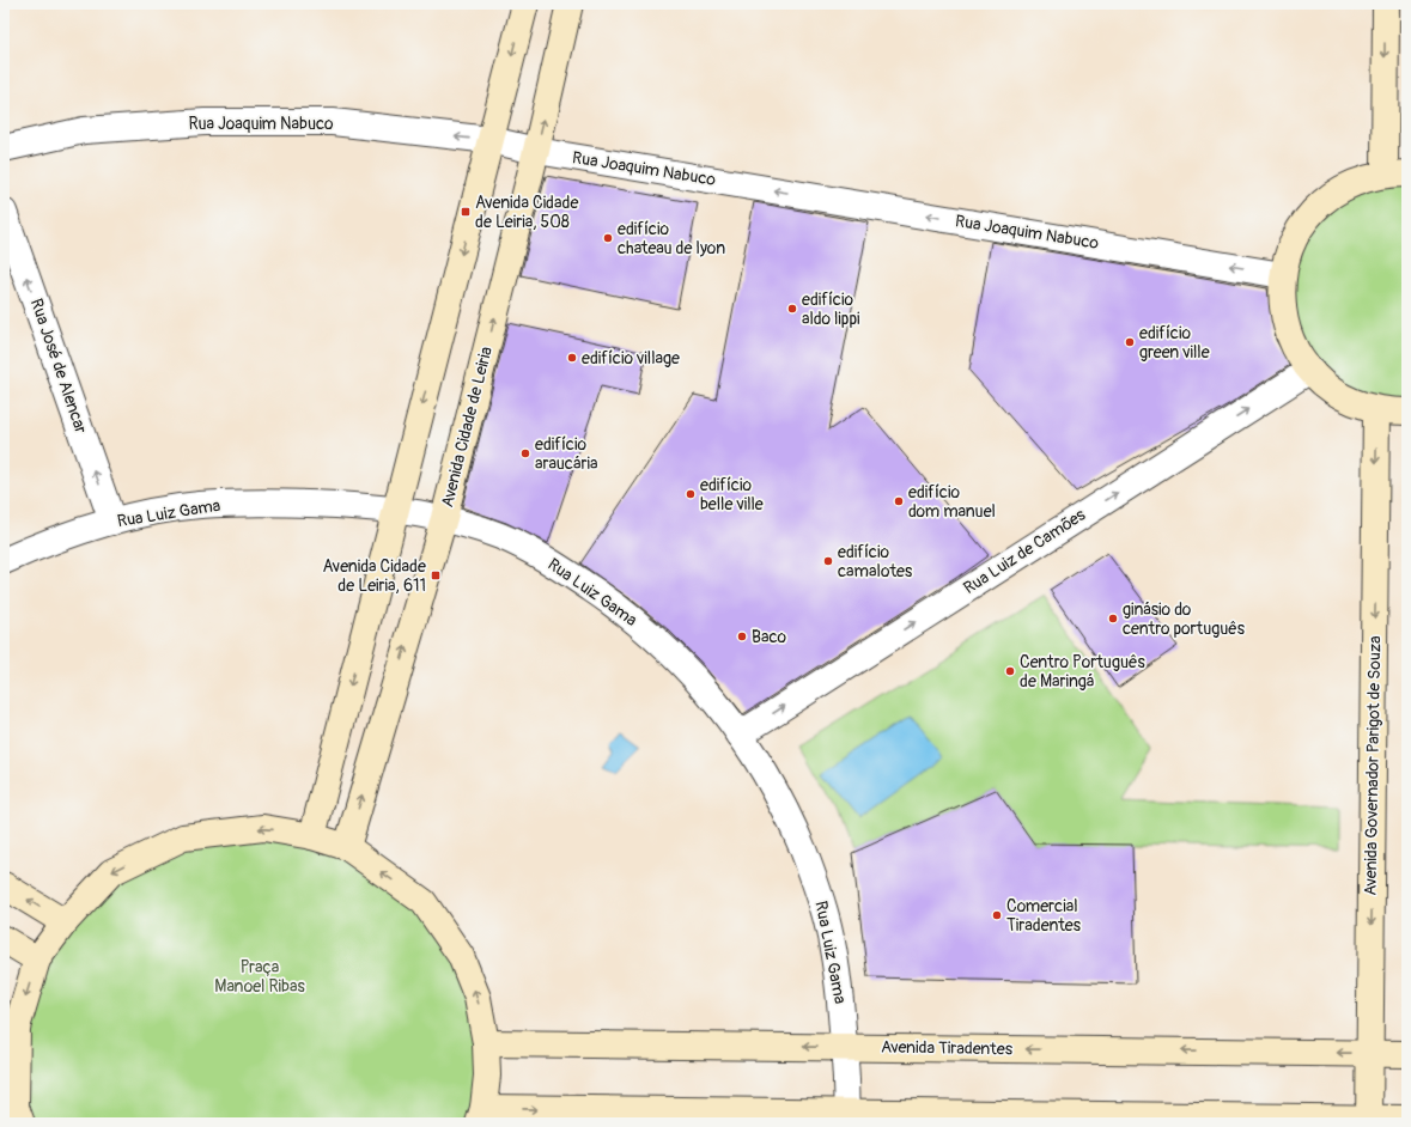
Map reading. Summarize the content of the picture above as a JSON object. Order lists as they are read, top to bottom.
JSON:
{
  "streets": {
    "main road": ["Avenida Cidade de Leiria", "Avenida Governador Parigot de Souza", "Avenida Tiradentes"],
    "street": [
      "Rua Joaquim Nabuco",
      "Rua José de Alencar",
      "Rua Luiz Gama",
      "Rua Luiz de Camões"
    ]
  },
  "crossings": [
    ["Rua Joaquim Nabuco", "Avenida Cidade de Leiria"],
    ["Rua José de Alencar", "Rua Luiz Gama"],
    ["Avenida Cidade de Leiria", "Rua Luiz Gama"],
    ["Rua Luiz Gama", "Rua Luiz de Camões"],
    ["Rua Luiz Gama", "Avenida Tiradentes"],
    ["Avenida Governador Parigot de Souza", "Avenida Tiradentes"]
  ],
  "one_way": [
    "Rua Joaquim Nabuco",
    "Rua José de Alencar",
    "Rua Luiz de Camões",
    "Avenida Governador Parigot de Souza"
  ],
  "parks": ["Praça Manoel Ribas"],
  "places": {
    "transit": ["Avenida Cidade de Leiria, 508", "Avenida Cidade de Leiria, 611"],
    "other": [
      "edifício chateau de lyon",
      "edifício aldo lippi",
      "edifício green ville",
      "edifício village",
      "edifício araucária",
      "edifício belle ville",
      "edifício dom manuel",
      "edifício camalotes",
      "ginásio do centro português",
      "Baco",
      "Centro Português de Maringá",
      "Comercial Tiradentes"
    ]
  }
}
